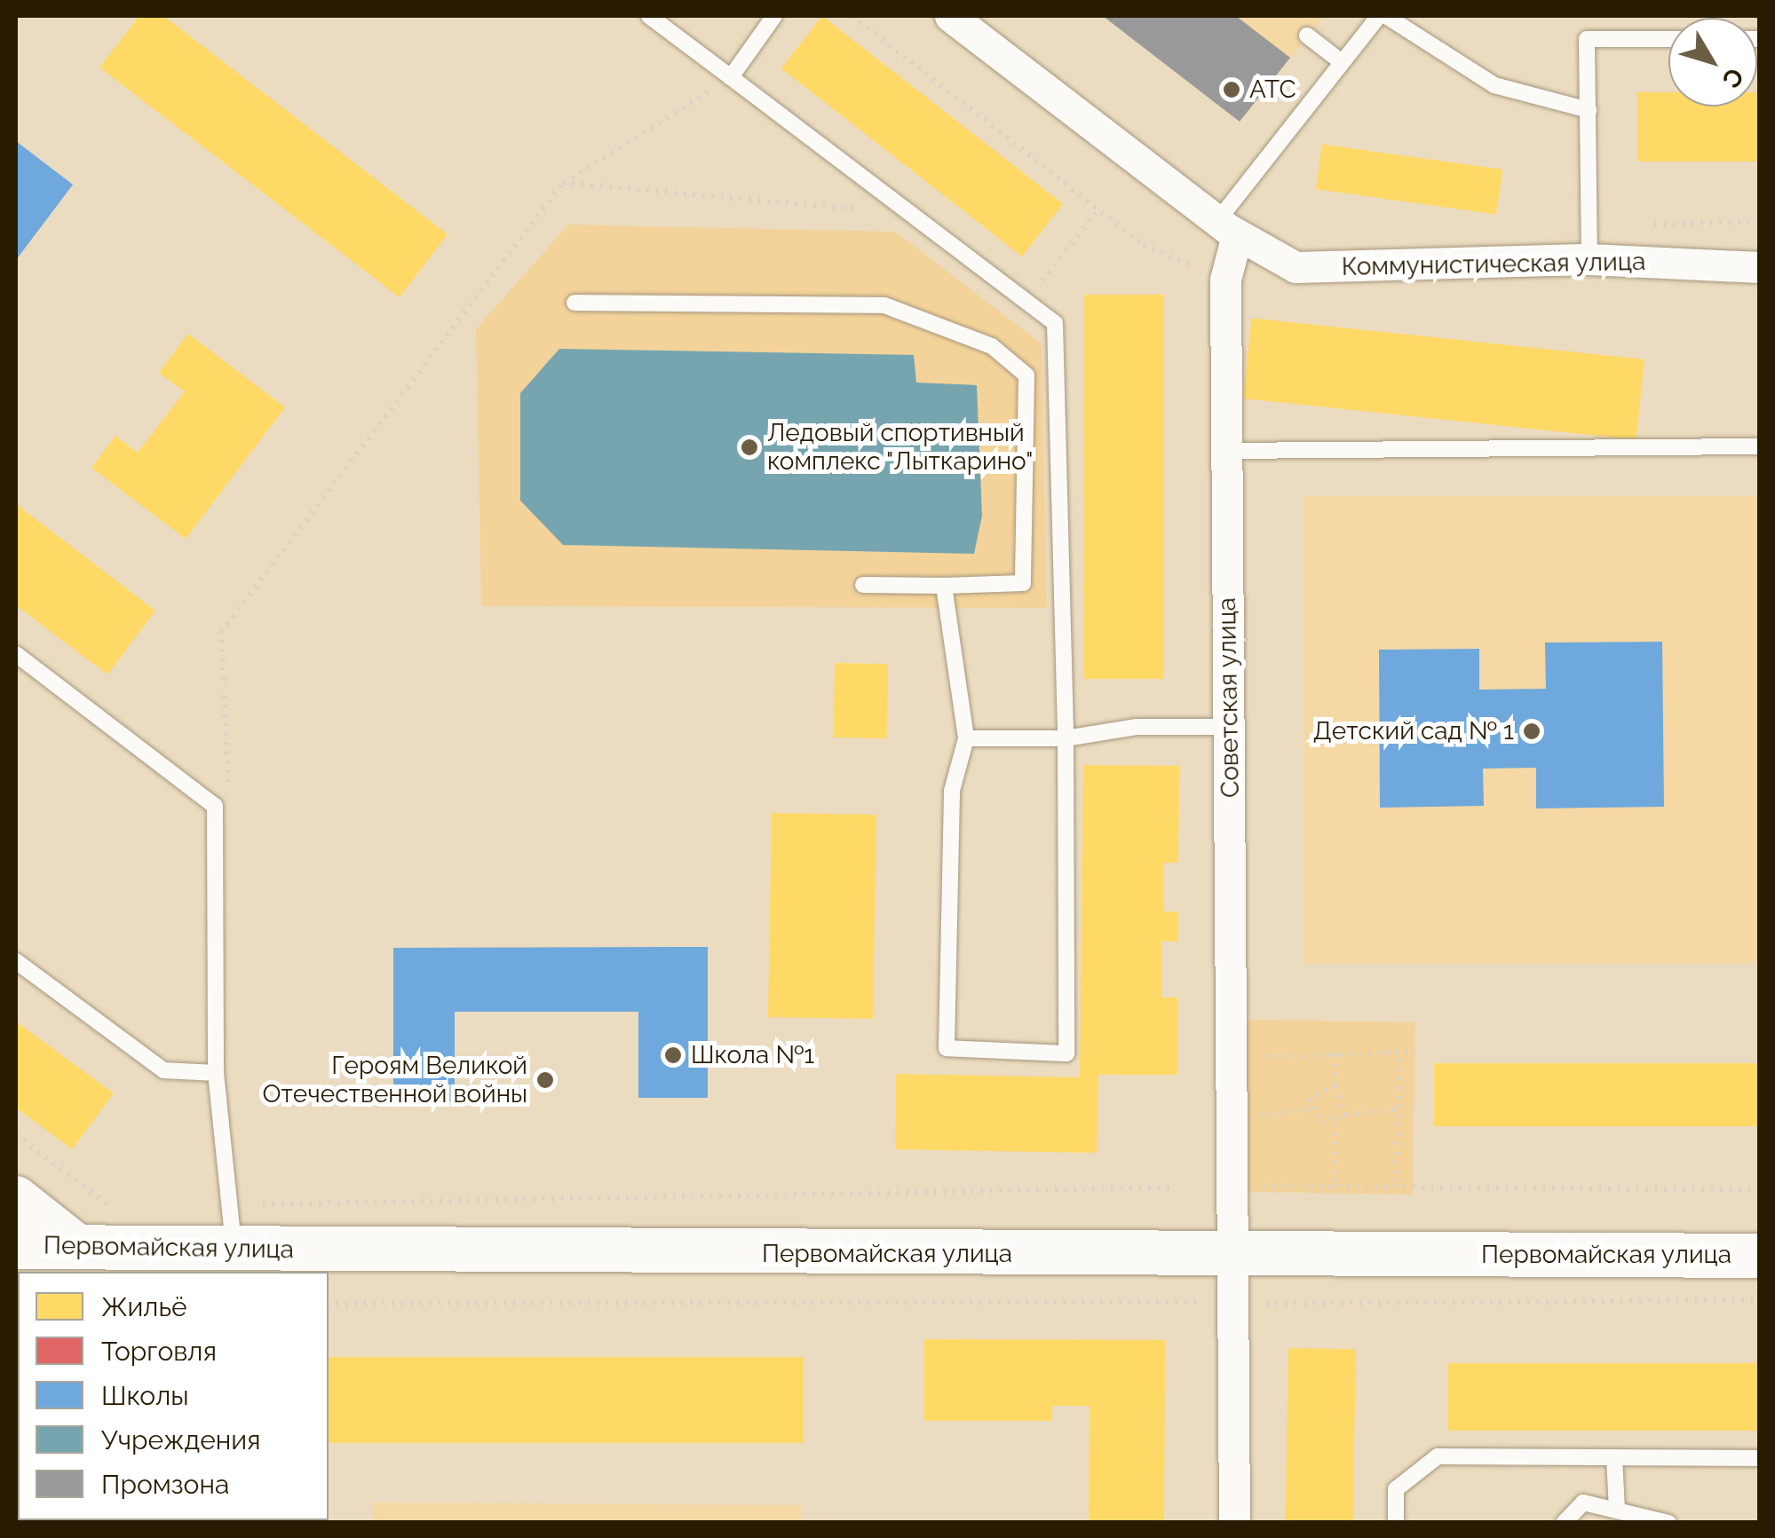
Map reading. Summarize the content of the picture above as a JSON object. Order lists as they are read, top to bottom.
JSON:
{
  "streets": {
    "street": ["Коммунистическая улица", "Советская улица", "Первомайская улица"]
  },
  "crossings": [
    ["Коммунистическая улица", "Советская улица"],
    ["Советская улица", "Первомайская улица"]
  ],
  "places": [
    "АТС",
    "Ледовый спортивный комплекс \"Лыткарино\"",
    "Детский сад № 1",
    "Школа №1",
    "Героям Великой Отечественной войны"
  ],
  "legend": [
    "Жильё",
    "Торговля",
    "Школы",
    "Учреждения",
    "Промзона"
  ],
  "north": "bottom right"
}
